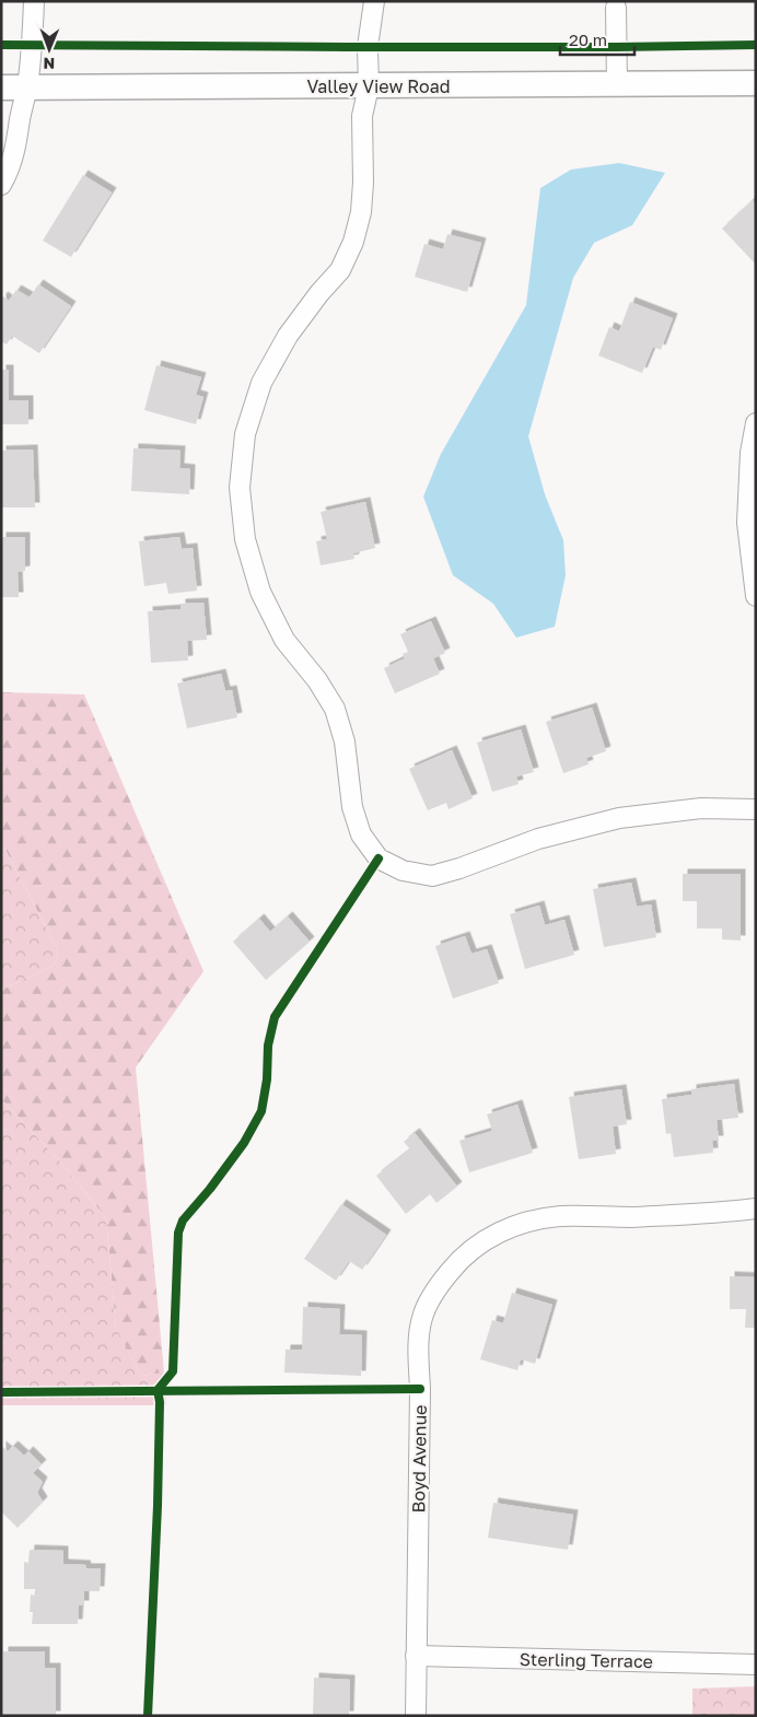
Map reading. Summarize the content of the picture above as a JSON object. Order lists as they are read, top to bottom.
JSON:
{
  "streets": {
    "street": ["Valley View Road", "Boyd Avenue", "Sterling Terrace"]
  },
  "crossings": [
    ["Boyd Avenue", "Sterling Terrace"]
  ],
  "scale_bar": "20 m",
  "north": "bottom"
}
